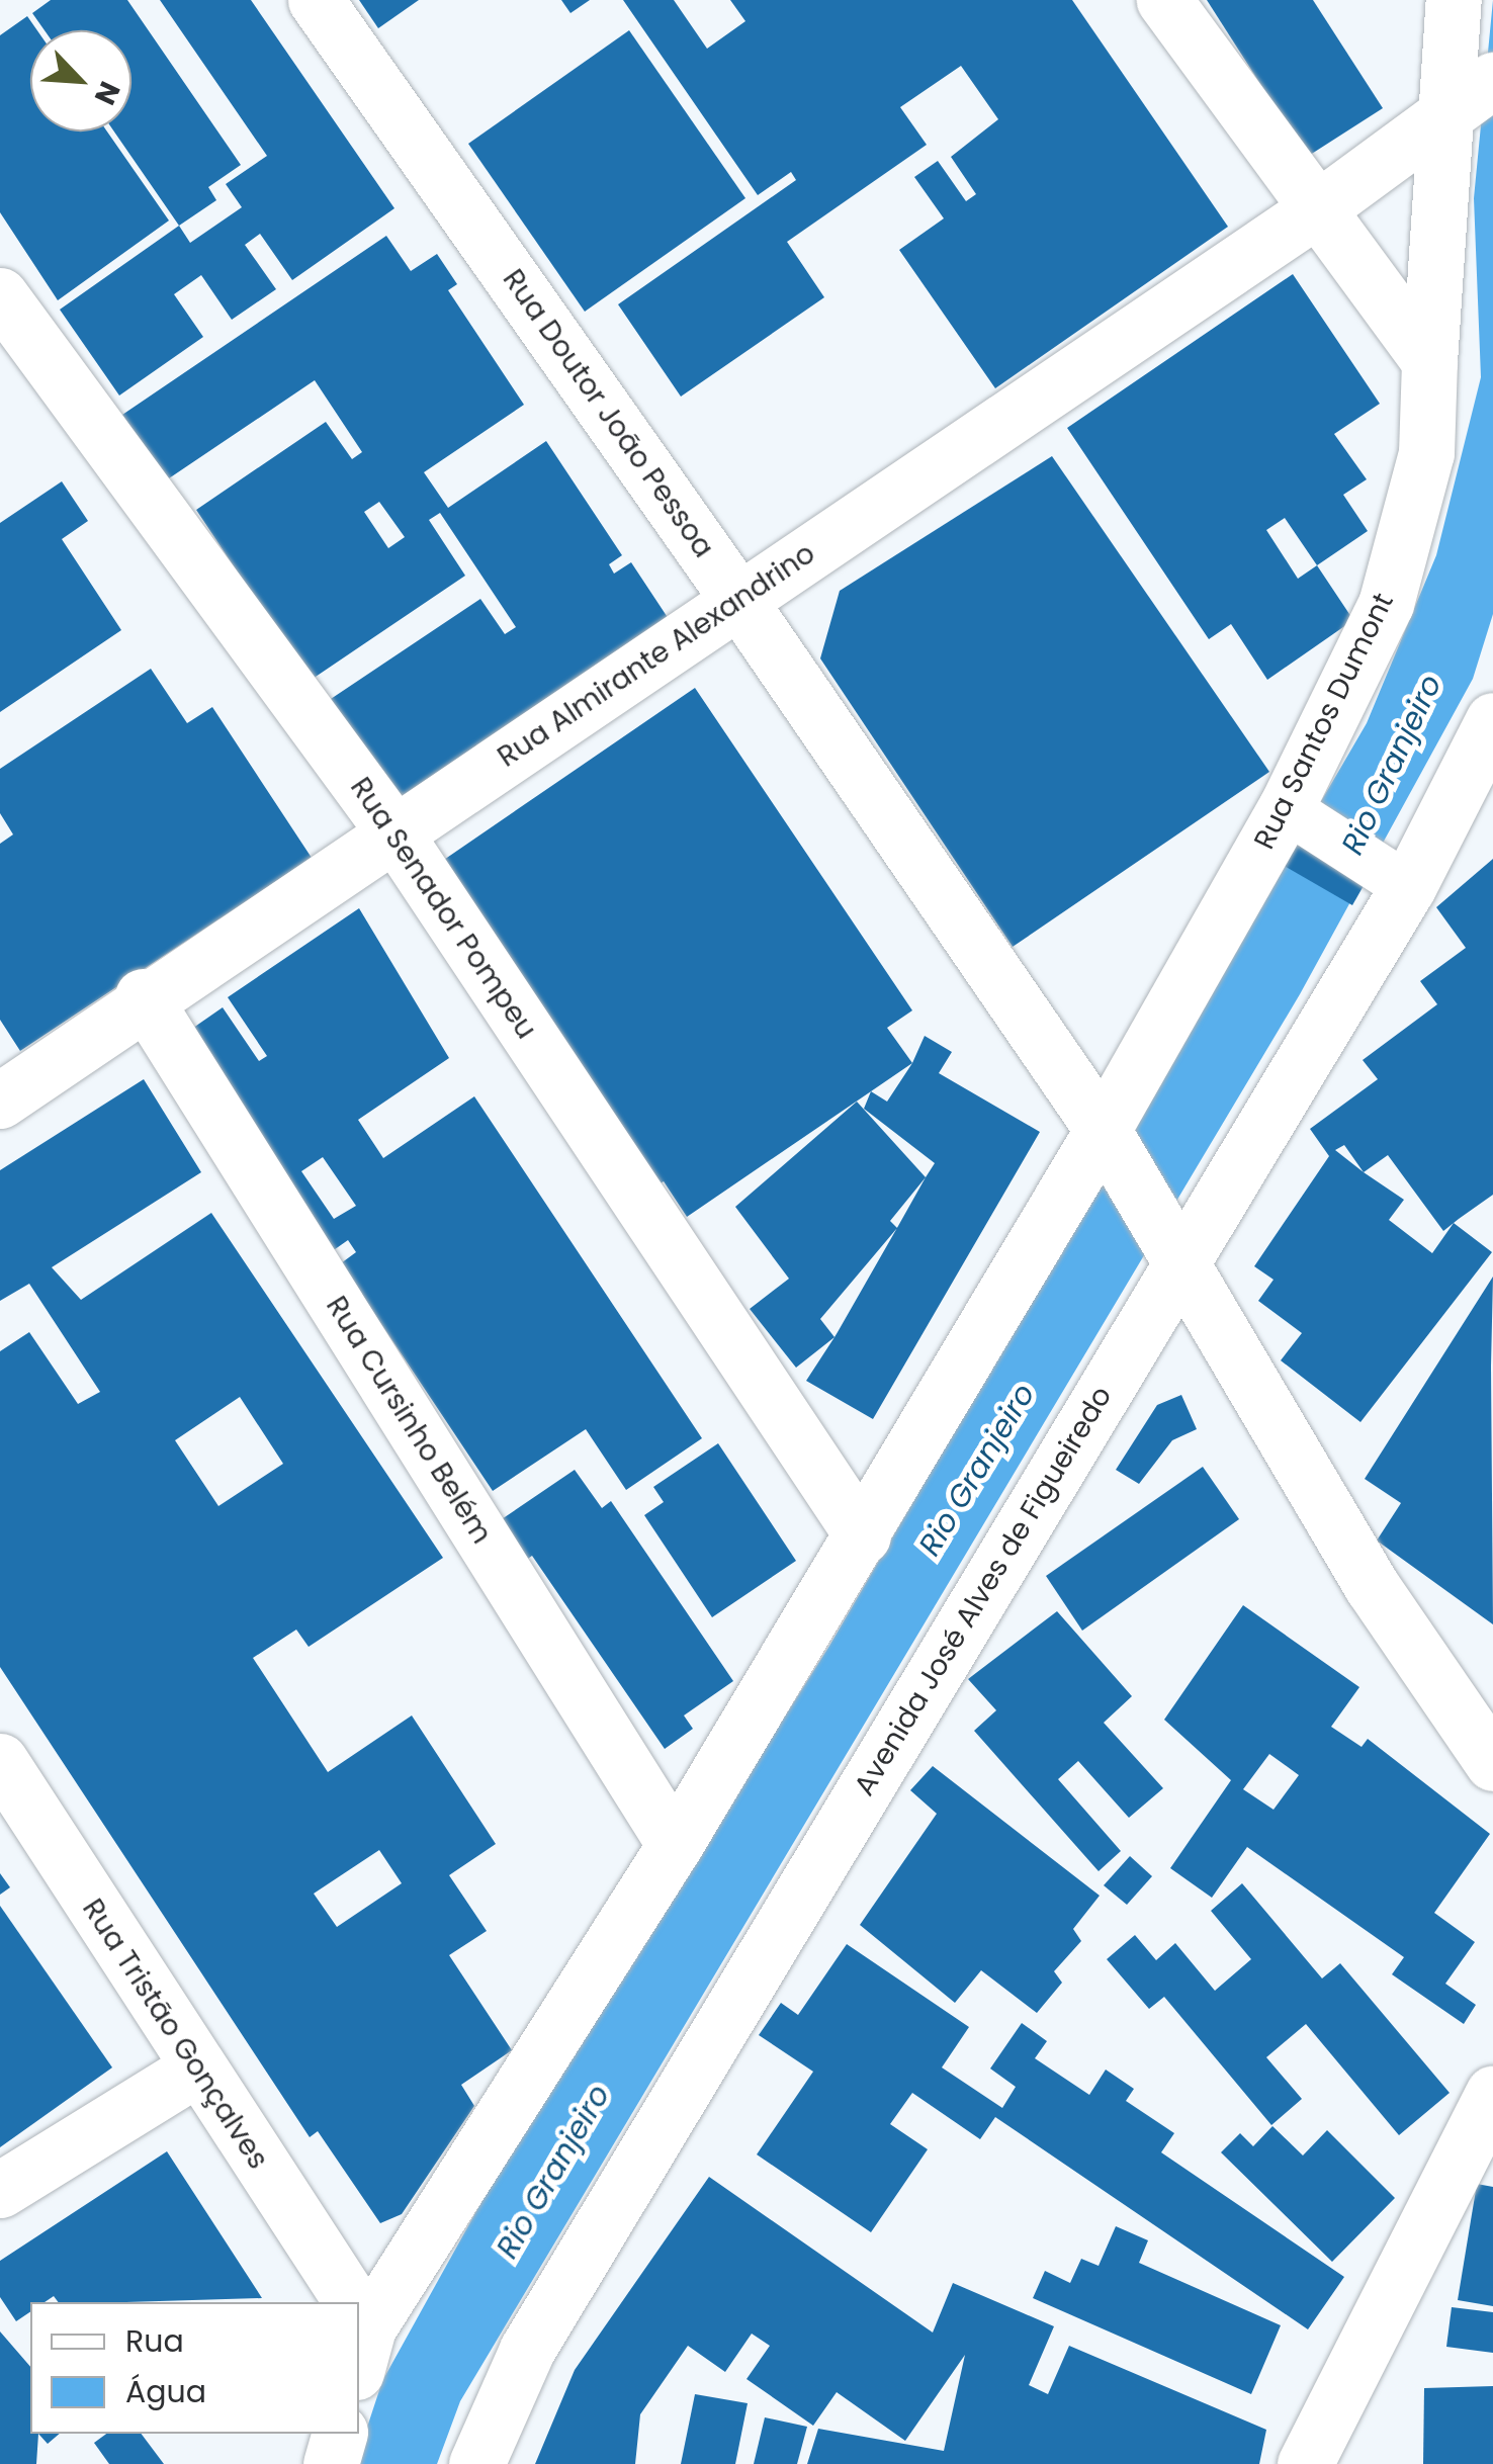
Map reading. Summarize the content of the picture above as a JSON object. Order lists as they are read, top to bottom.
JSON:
{
  "streets": {
    "street": [
      "Rua Doutor João Pessoa",
      "Rua Almirante Alexandrino",
      "Rua Santos Dumont",
      "Rua Senador Pompeu",
      "Rua Cursinho Belém",
      "Avenida José Alves de Figueiredo",
      "Rua Tristão Gonçalves"
    ]
  },
  "crossings": [
    ["Rua Doutor João Pessoa", "Rua Almirante Alexandrino"],
    ["Rua Doutor João Pessoa", "Rua Santos Dumont"],
    ["Rua Doutor João Pessoa", "Avenida José Alves de Figueiredo"],
    ["Rua Almirante Alexandrino", "Rua Senador Pompeu"],
    ["Rua Almirante Alexandrino", "Rua Cursinho Belém"]
  ],
  "water": ["Rio Granjeiro"],
  "legend": ["Rua", "Água"],
  "north": "bottom right"
}
